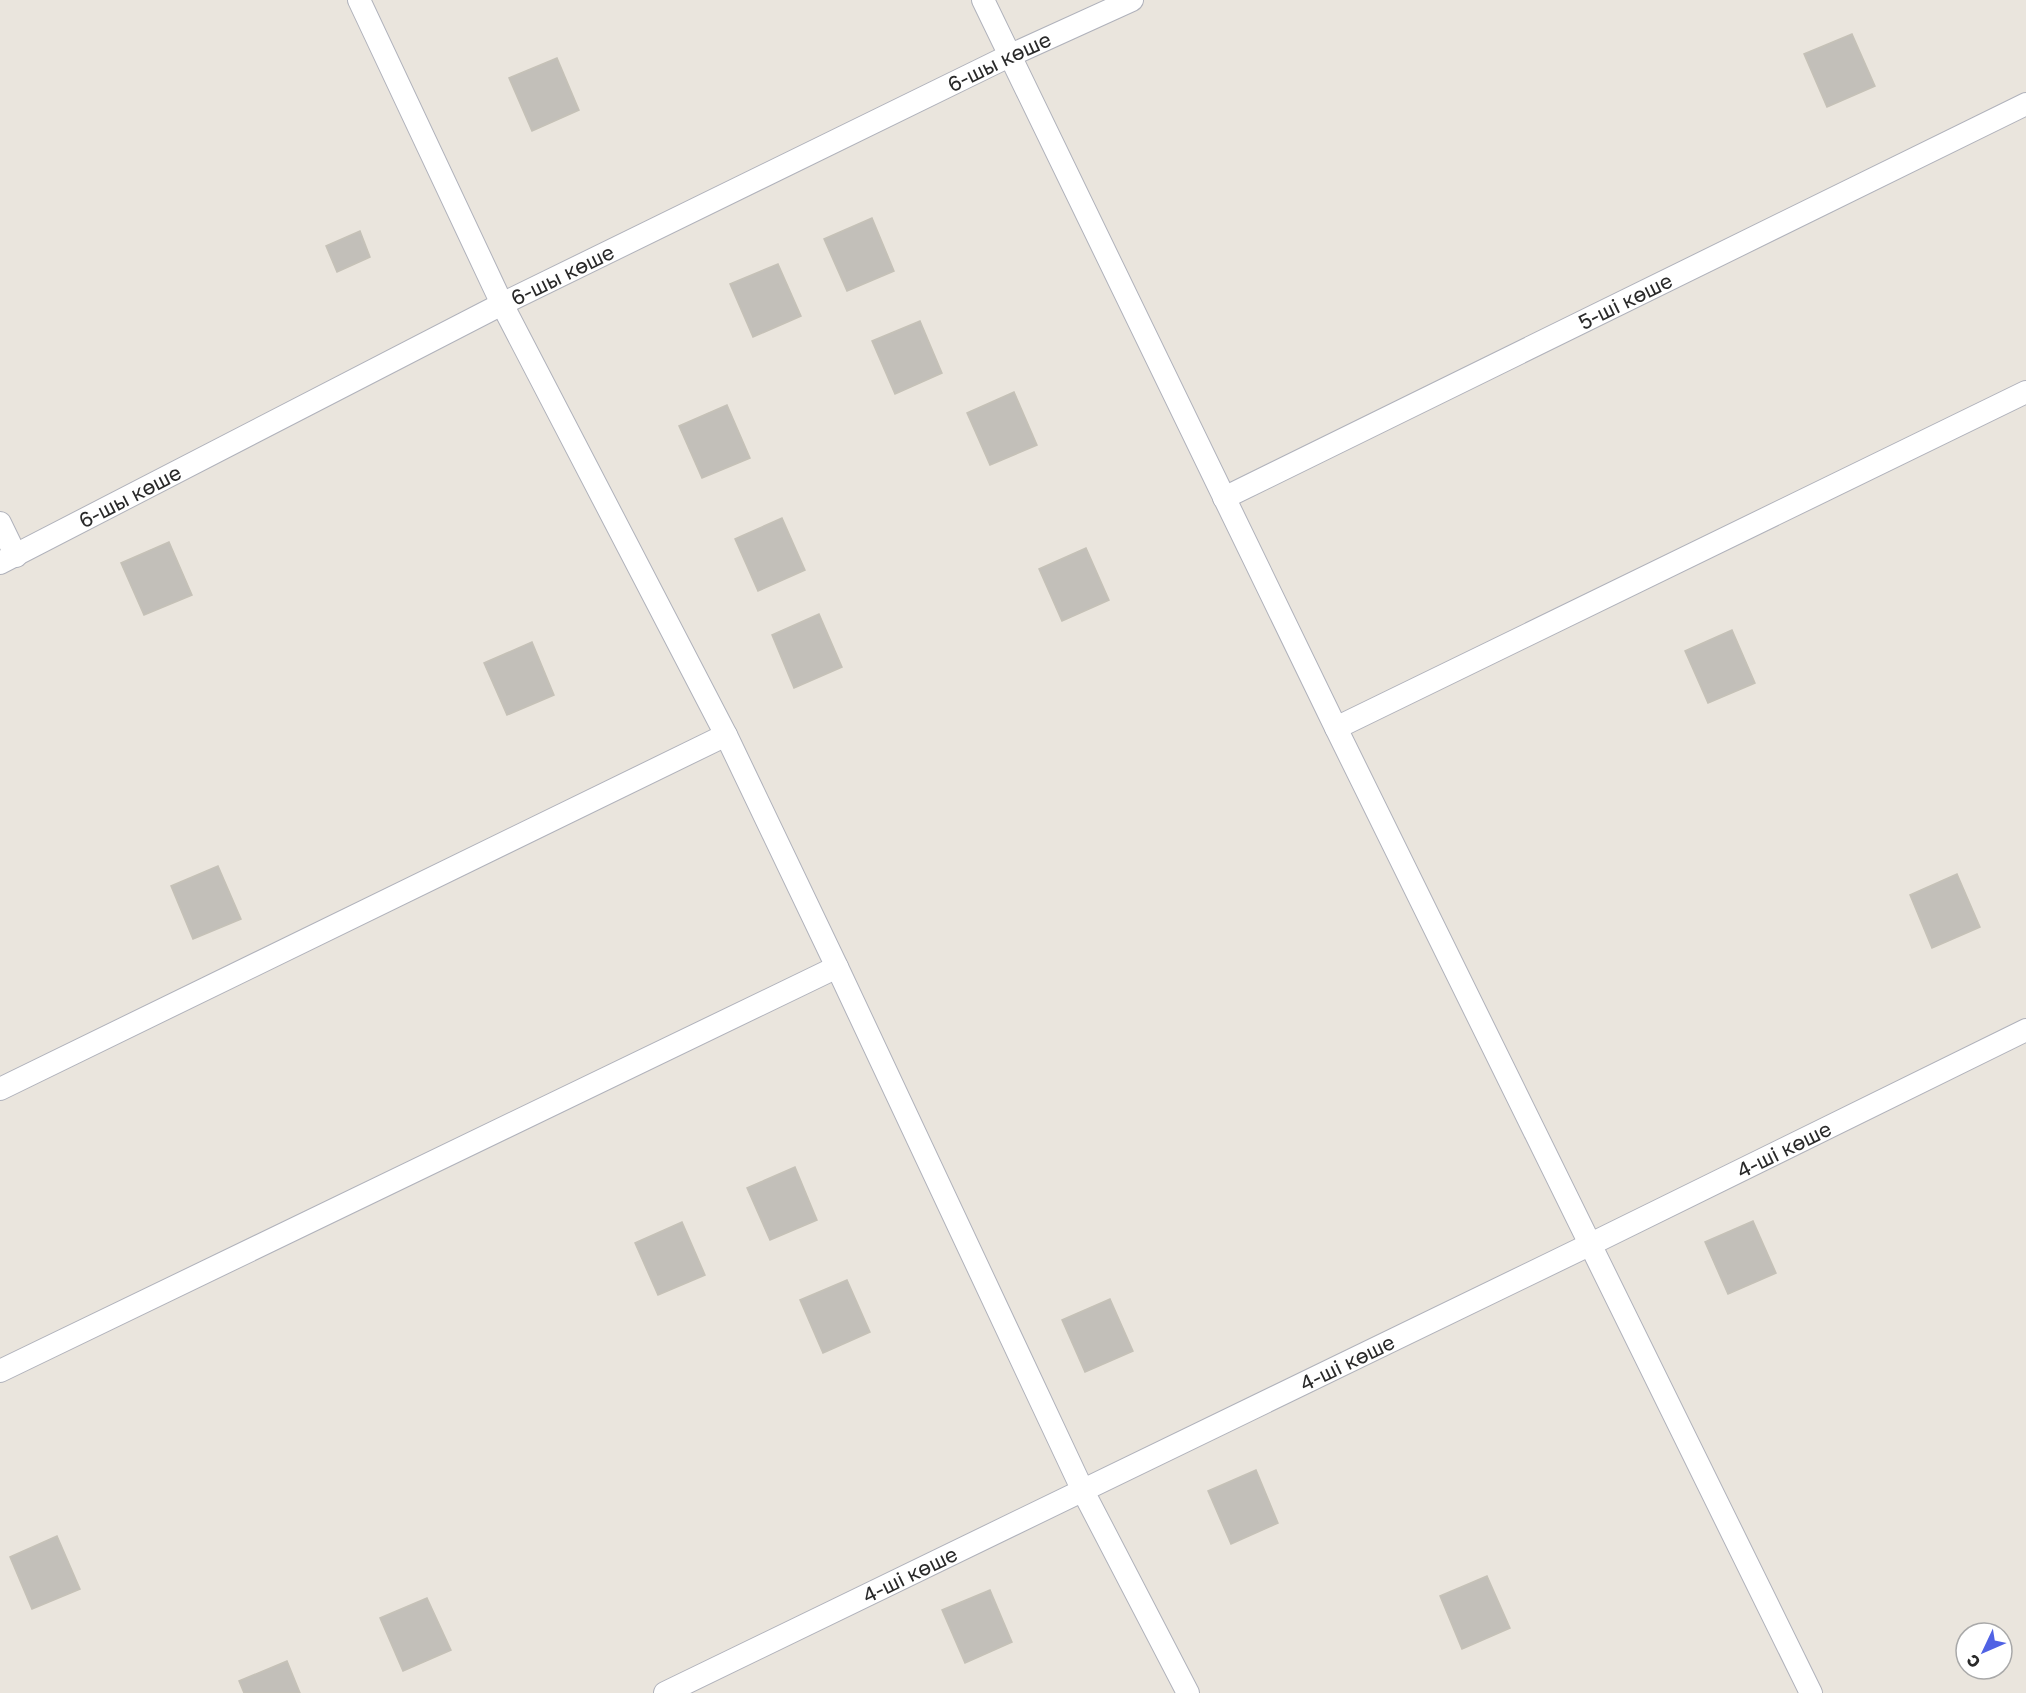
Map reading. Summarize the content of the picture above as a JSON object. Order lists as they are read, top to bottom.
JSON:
{
  "streets": {
    "lane": ["6-шы көше", "5-ші көше", "4-ші көше"]
  },
  "north": "bottom left"
}
